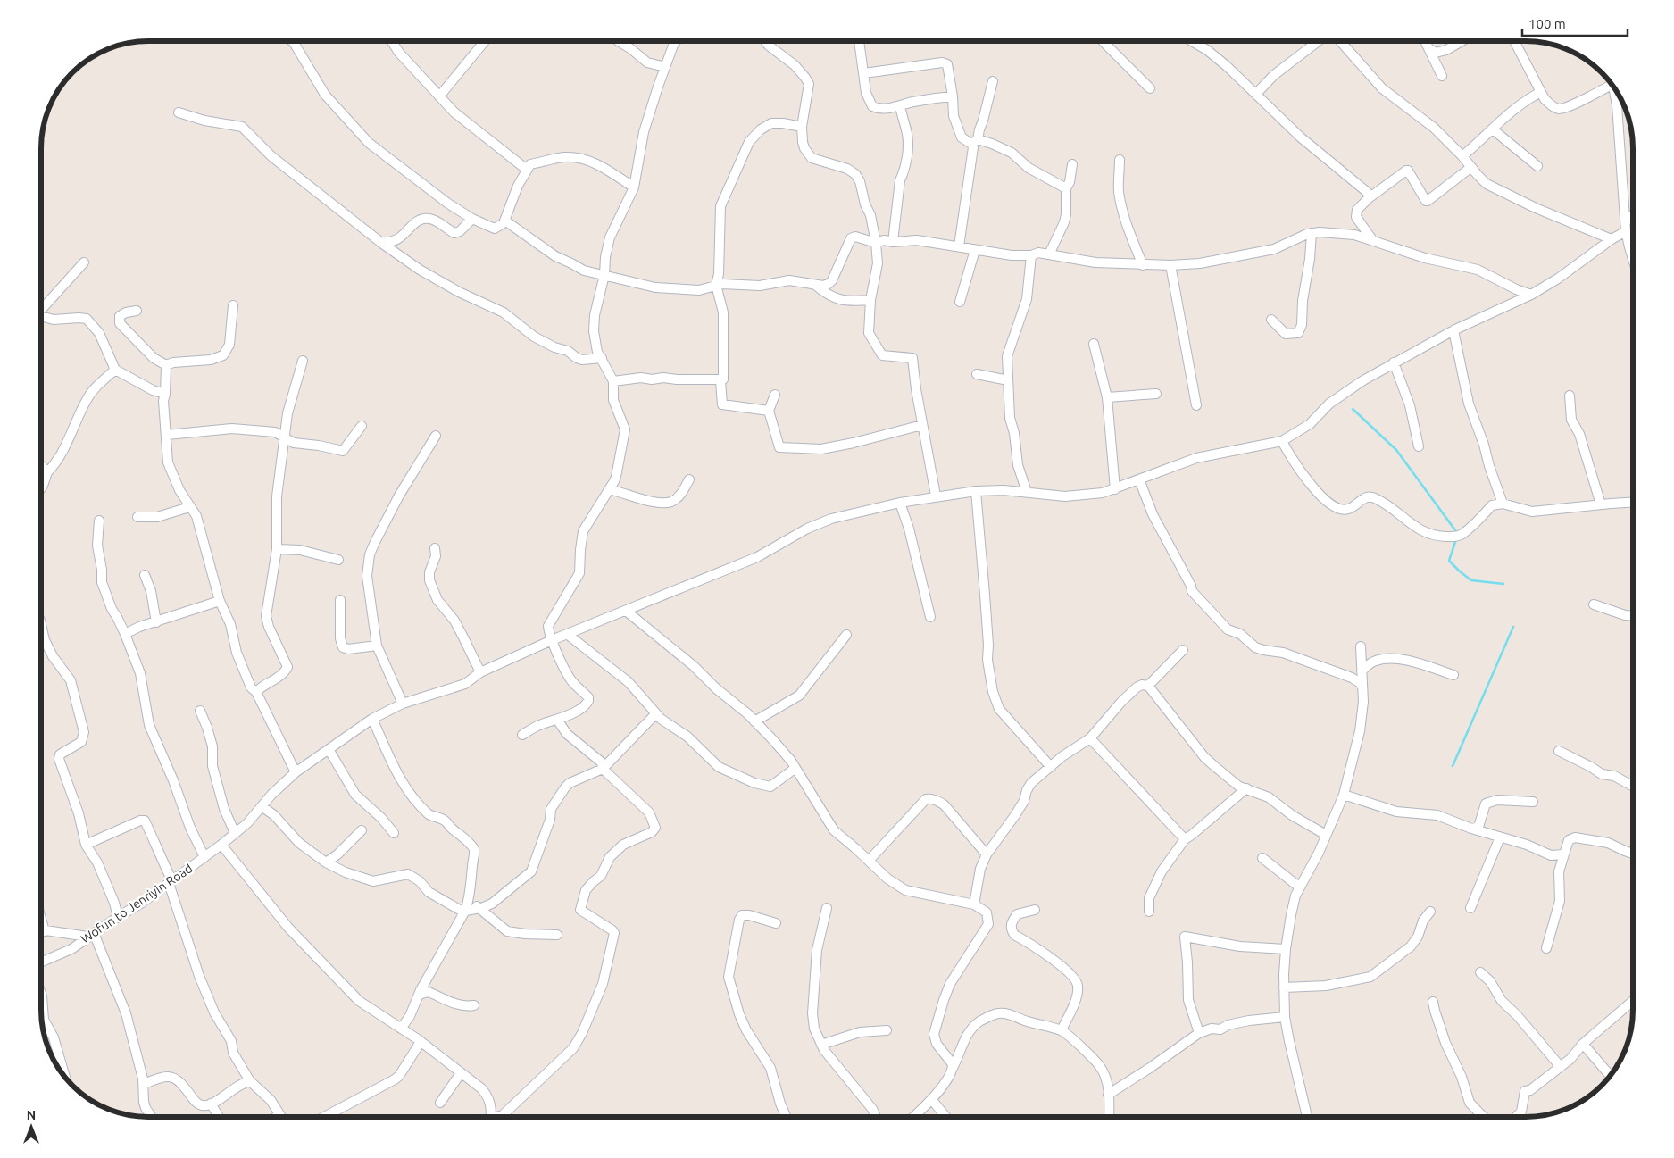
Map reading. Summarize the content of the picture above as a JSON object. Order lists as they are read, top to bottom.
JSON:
{
  "streets": {
    "street": ["Wofun to Jenriyin Road"]
  },
  "scale_bar": "100 m",
  "north": "top"
}
